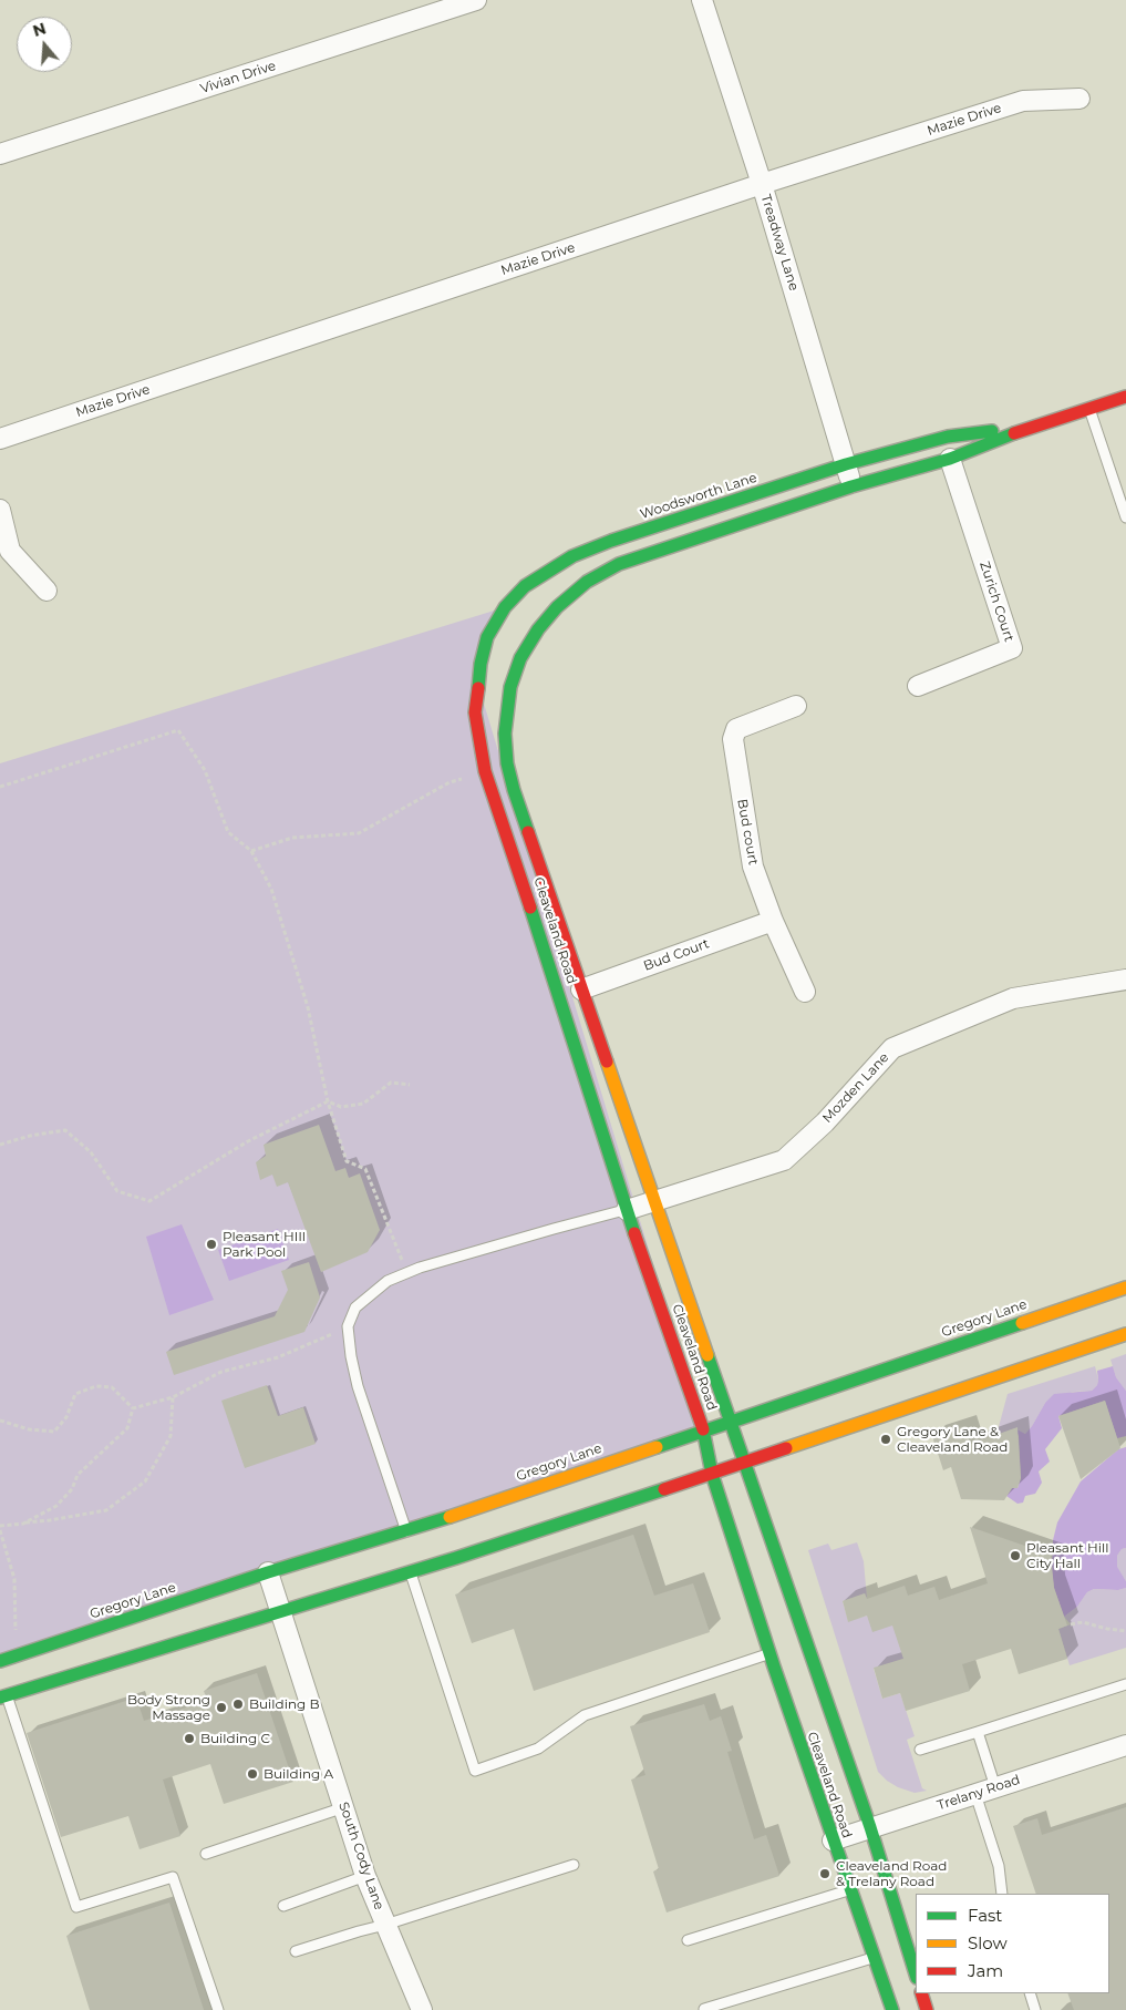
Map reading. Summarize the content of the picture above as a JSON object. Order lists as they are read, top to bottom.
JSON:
{
  "streets": {
    "street": [
      "Vivian Drive",
      "Mazie Drive",
      "Treadway Lane",
      "Woodsworth Lane",
      "Zurich Court",
      "Bud court",
      "Cleaveland Road",
      "Bud Court",
      "Mozden Lane",
      "Gregory Lane",
      "Trelany Road",
      "South Cody Lane"
    ]
  },
  "crossings": [
    ["Mazie Drive", "Treadway Lane"],
    ["Treadway Lane", "Woodsworth Lane"],
    ["Woodsworth Lane", "Zurich Court"],
    ["Woodsworth Lane", "Cleaveland Road"],
    ["Bud court", "Bud Court"],
    ["Cleaveland Road", "Bud Court"],
    ["Cleaveland Road", "Mozden Lane"],
    ["Cleaveland Road", "Gregory Lane"],
    ["Cleaveland Road", "Trelany Road"],
    ["Gregory Lane", "South Cody Lane"]
  ],
  "places": [
    "Pleasant HIll Park Pool",
    "Gregory Lane & Cleaveland Road",
    "Pleasant Hill City Hall",
    "Building B",
    "Body Strong Massage",
    "Building C",
    "Building A",
    "Cleaveland Road & Trelany Road"
  ],
  "legend": ["Fast", "Slow", "Jam"],
  "north": "top"
}
